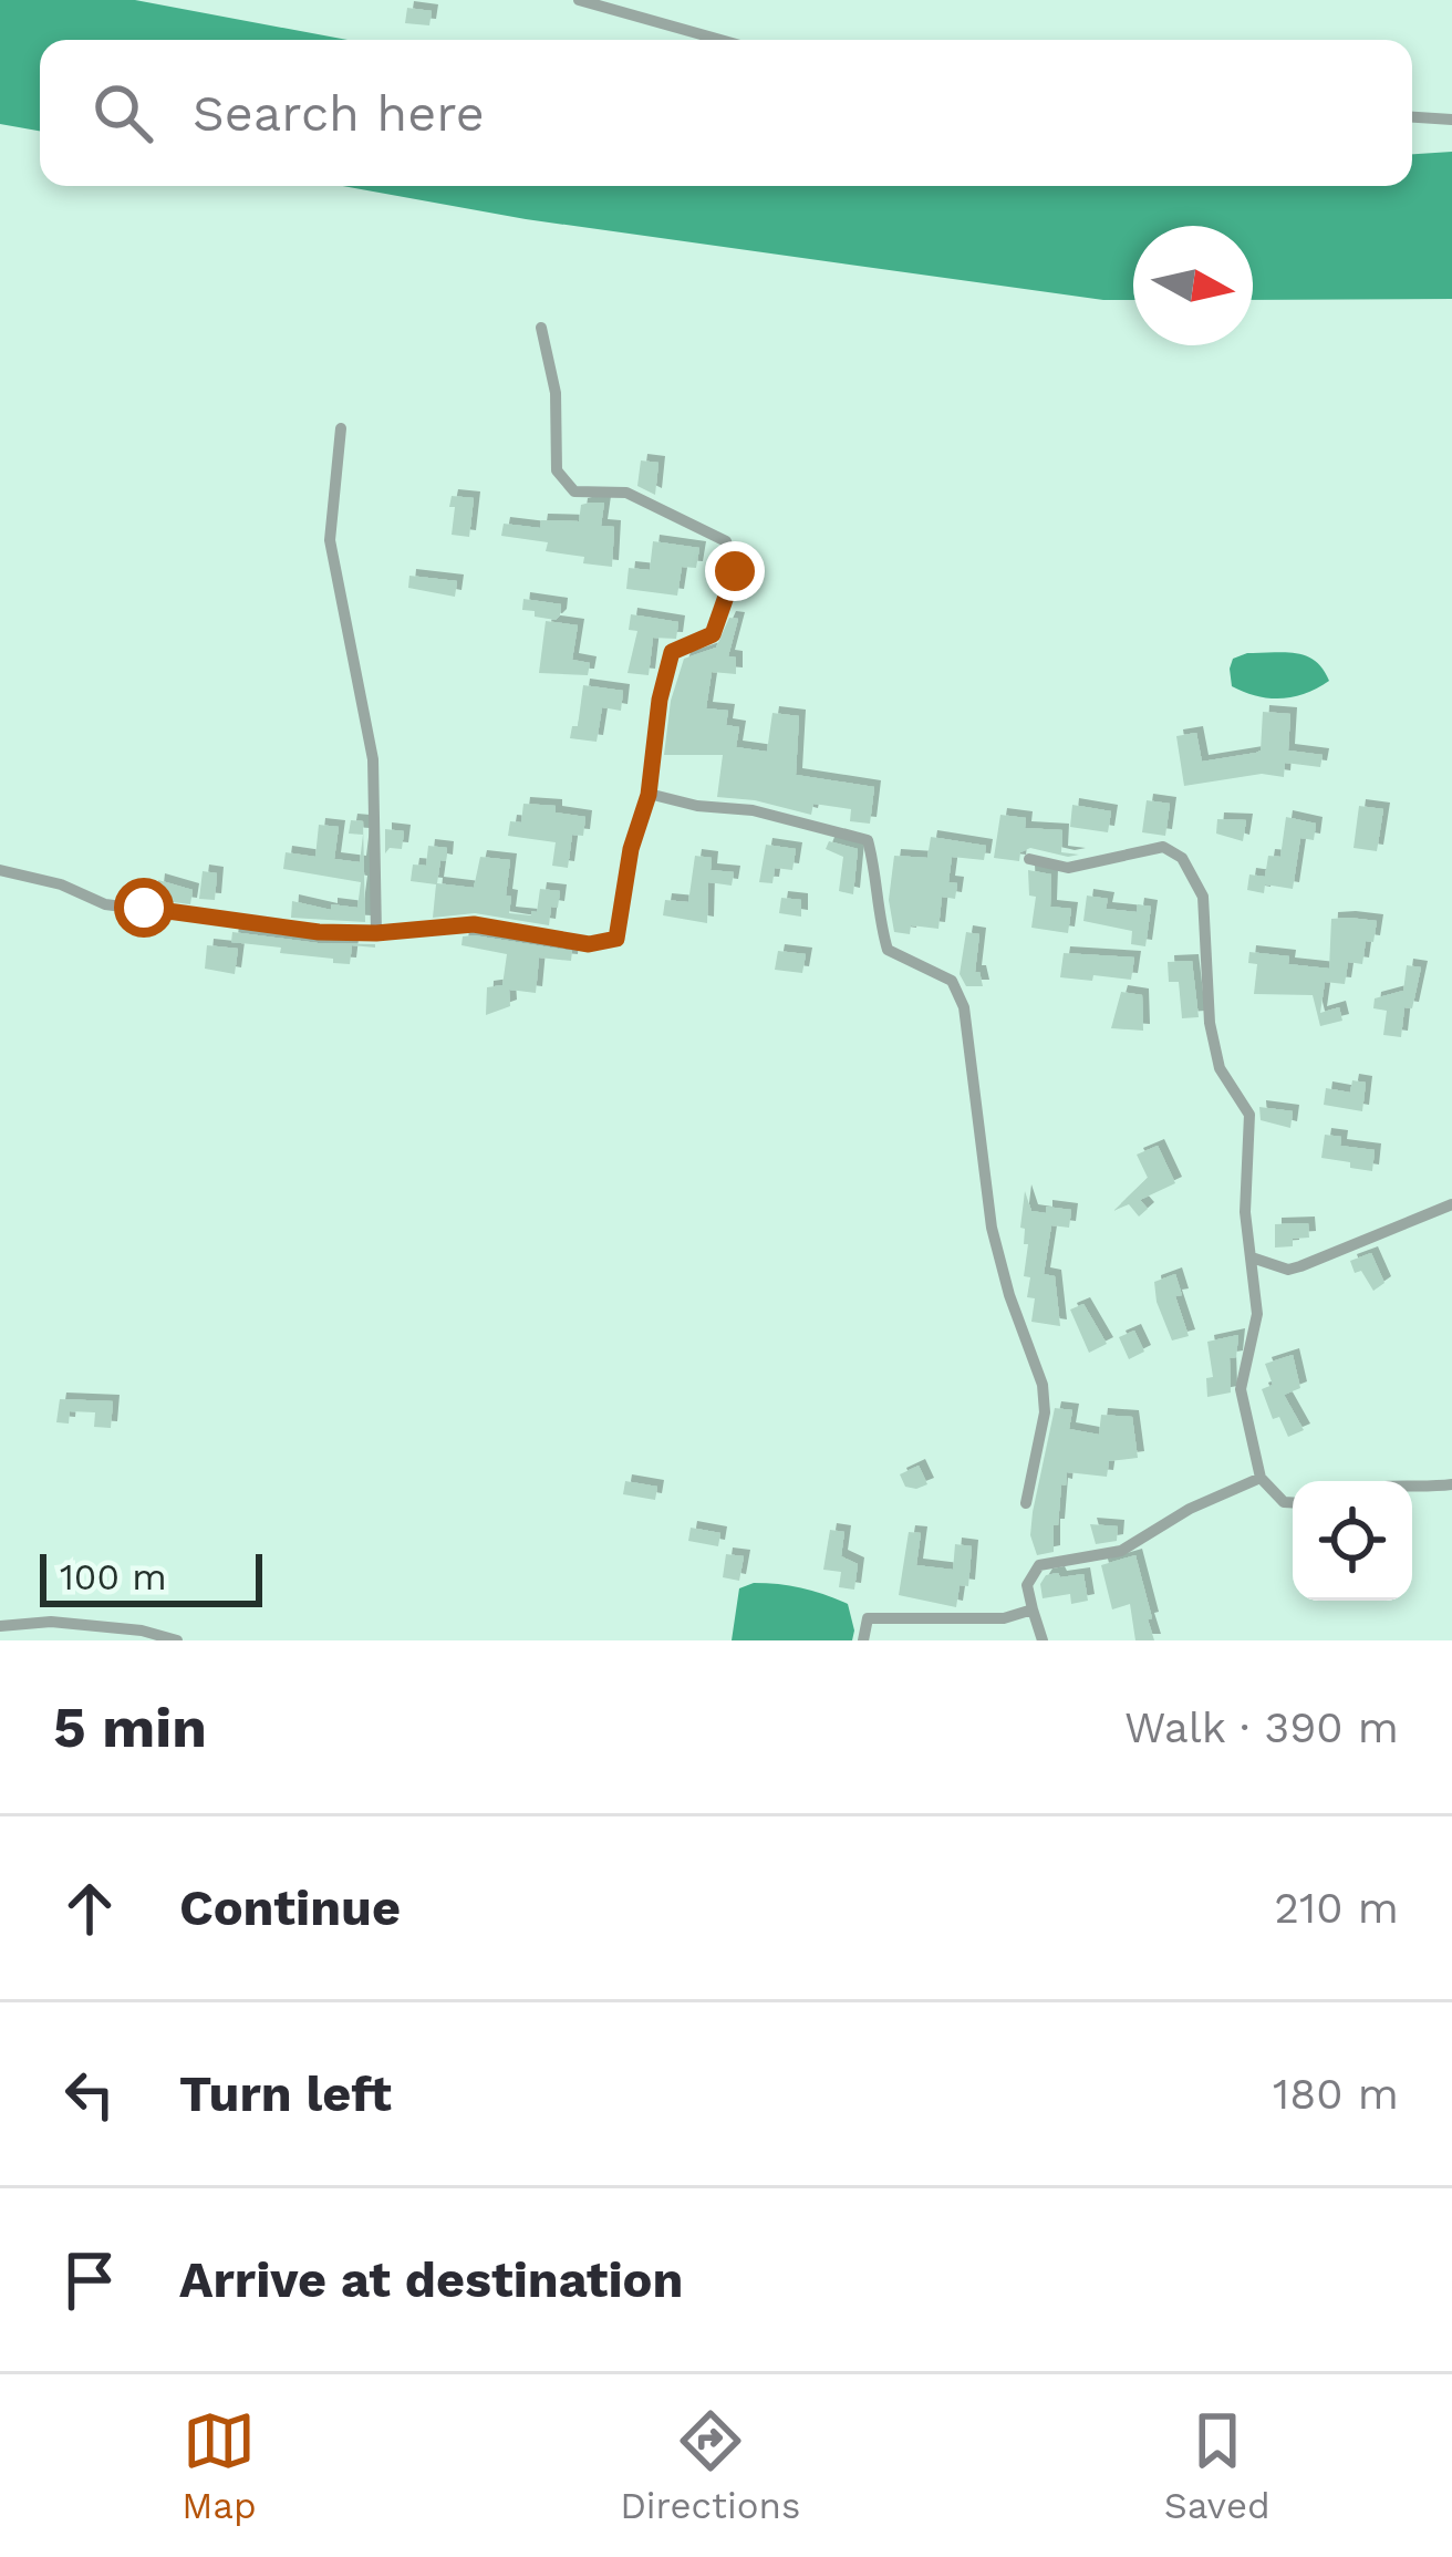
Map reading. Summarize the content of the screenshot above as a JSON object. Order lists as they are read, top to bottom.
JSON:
{
  "scale_bar": "100 m",
  "north": "right",
  "page": {
    "search": "Search here",
    "scale": "100 m",
    "heading": ["5 min", "Walk · 390 m"],
    "list": [
      ["Continue", "210 m"],
      ["Turn left", "180 m"],
      "Arrive at destination"
    ],
    "nav": ["Map", "Directions", "Saved"]
  }
}
